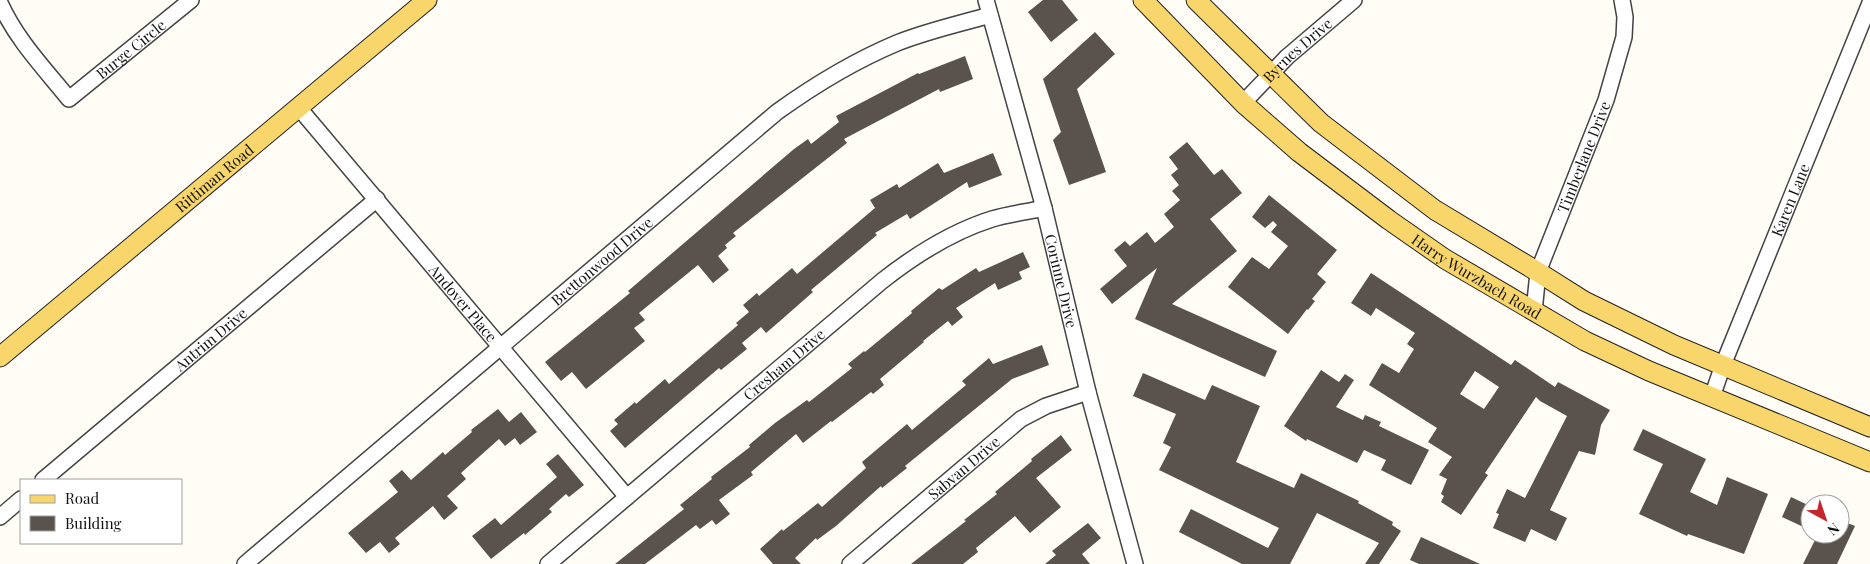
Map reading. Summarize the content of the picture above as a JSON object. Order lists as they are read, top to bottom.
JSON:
{
  "streets": {
    "main road": ["Rittiman Road", "Harry Wurzbach Road"],
    "street": [
      "Burge Circle",
      "Byrnes Drive",
      "Timberlane Drive",
      "Karen Lane",
      "Brettonwood Drive",
      "Corinne Drive",
      "Andover Place",
      "Antrim Drive",
      "Cresham Drive",
      "Sabyan Drive"
    ]
  },
  "crossings": [
    ["Byrnes Drive", "Harry Wurzbach Road"],
    ["Timberlane Drive", "Harry Wurzbach Road"],
    ["Rittiman Road", "Andover Place"],
    ["Karen Lane", "Harry Wurzbach Road"],
    ["Brettonwood Drive", "Corinne Drive"],
    ["Brettonwood Drive", "Andover Place"],
    ["Corinne Drive", "Cresham Drive"],
    ["Corinne Drive", "Sabyan Drive"],
    ["Andover Place", "Antrim Drive"],
    ["Andover Place", "Cresham Drive"]
  ],
  "legend": ["Road", "Building"],
  "north": "bottom right"
}
